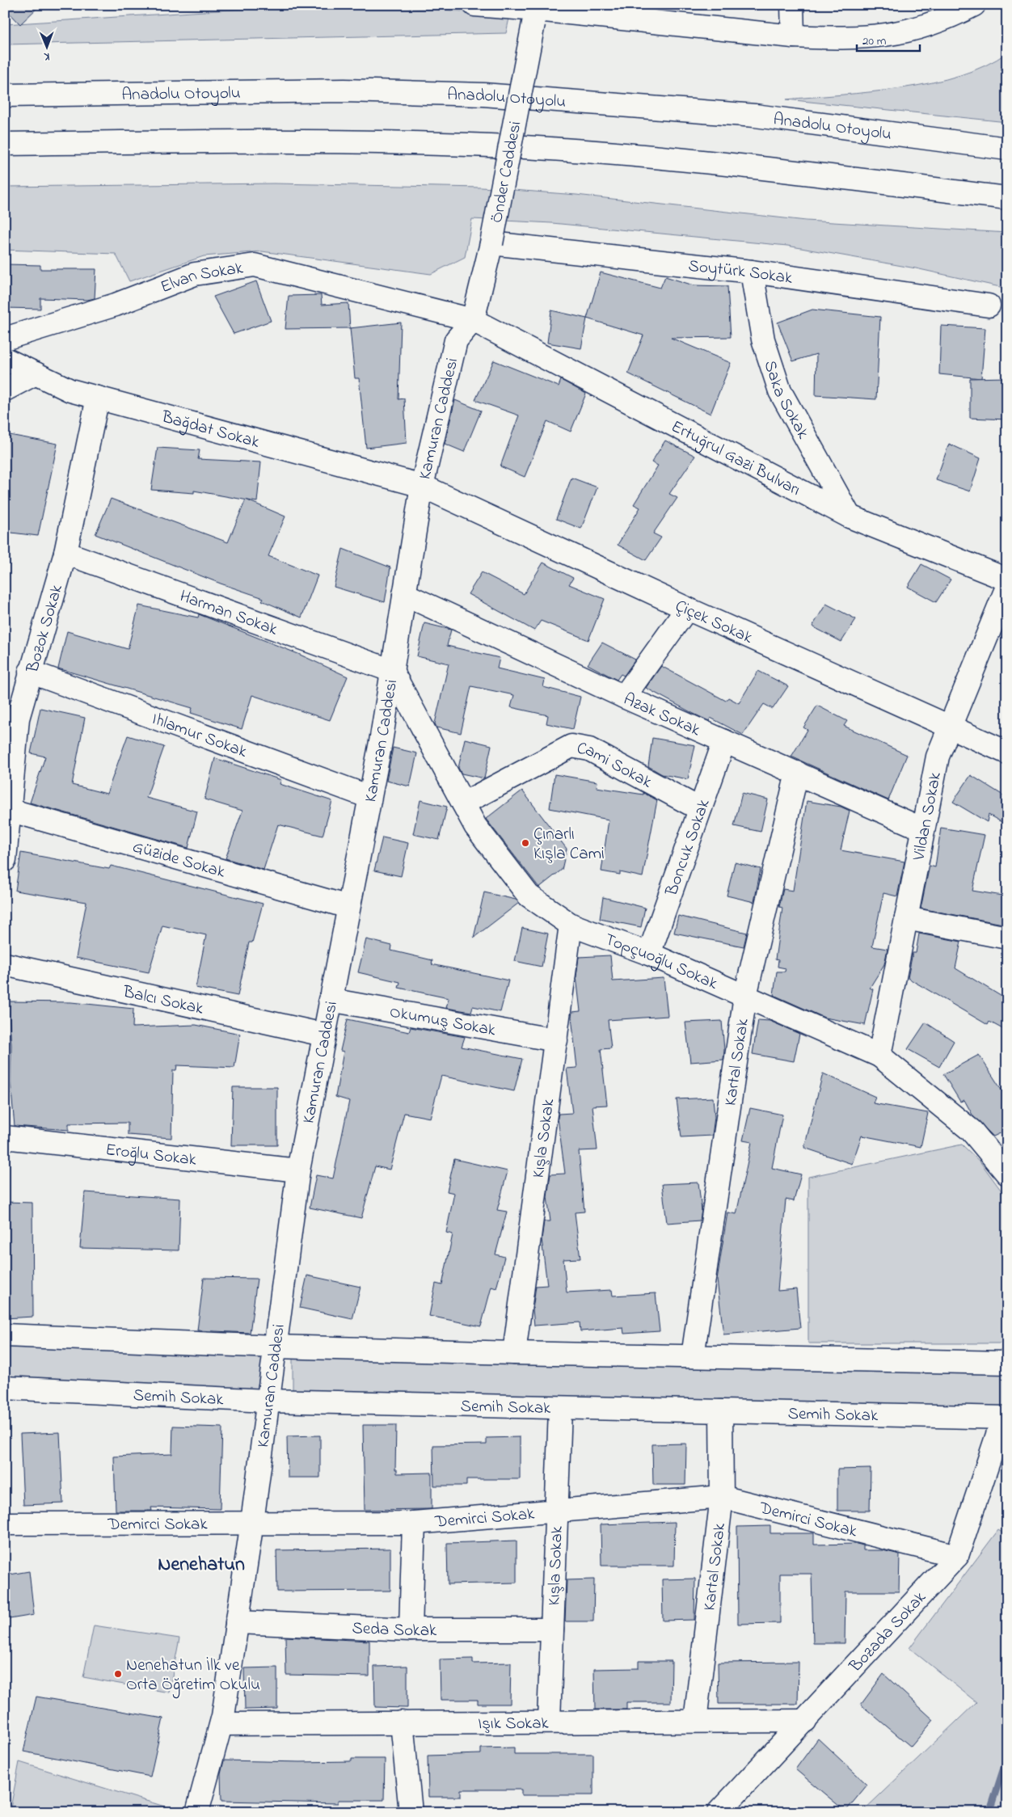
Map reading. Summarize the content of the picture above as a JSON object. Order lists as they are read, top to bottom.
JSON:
{
  "streets": {
    "main road": [
      "Anadolu Otoyolu",
      "Önder Caddesi",
      "Soytürk Sokak",
      "Elvan Sokak",
      "Saka Sokak",
      "Kamuran Caddesi",
      "Bağdat Sokak",
      "Ertuğrul Gazi Bulvarı",
      "Harman Sokak",
      "Çiçek Sokak",
      "Bozok Sokak",
      "Azak Sokak",
      "Ihlamur Sokak",
      "Cami Sokak",
      "Vildan Sokak",
      "Boncuk Sokak",
      "Güzide Sokak",
      "Topçuoğlu Sokak",
      "Balcı Sokak",
      "Okumuş Sokak",
      "Kartal Sokak",
      "Kışla Sokak",
      "Eroğlu Sokak",
      "Semih Sokak",
      "Demirci Sokak",
      "Seda Sokak",
      "Bozada Sokak",
      "Işık Sokak"
    ]
  },
  "crossings": [
    ["Önder Caddesi", "Soytürk Sokak"],
    ["Önder Caddesi", "Elvan Sokak"],
    ["Önder Caddesi", "Kamuran Caddesi"],
    ["Önder Caddesi", "Ertuğrul Gazi Bulvarı"],
    ["Soytürk Sokak", "Saka Sokak"],
    ["Elvan Sokak", "Kamuran Caddesi"],
    ["Elvan Sokak", "Ertuğrul Gazi Bulvarı"],
    ["Saka Sokak", "Ertuğrul Gazi Bulvarı"],
    ["Kamuran Caddesi", "Bağdat Sokak"],
    ["Kamuran Caddesi", "Ertuğrul Gazi Bulvarı"],
    ["Kamuran Caddesi", "Harman Sokak"],
    ["Kamuran Caddesi", "Çiçek Sokak"],
    ["Kamuran Caddesi", "Azak Sokak"],
    ["Kamuran Caddesi", "Ihlamur Sokak"],
    ["Kamuran Caddesi", "Güzide Sokak"],
    ["Kamuran Caddesi", "Topçuoğlu Sokak"],
    ["Kamuran Caddesi", "Balcı Sokak"],
    ["Kamuran Caddesi", "Okumuş Sokak"],
    ["Kamuran Caddesi", "Eroğlu Sokak"],
    ["Kamuran Caddesi", "Semih Sokak"],
    ["Kamuran Caddesi", "Demirci Sokak"],
    ["Kamuran Caddesi", "Seda Sokak"],
    ["Kamuran Caddesi", "Işık Sokak"],
    ["Bağdat Sokak", "Çiçek Sokak"],
    ["Bağdat Sokak", "Bozok Sokak"],
    ["Harman Sokak", "Bozok Sokak"],
    ["Harman Sokak", "Topçuoğlu Sokak"],
    ["Çiçek Sokak", "Vildan Sokak"],
    ["Bozok Sokak", "Ihlamur Sokak"],
    ["Bozok Sokak", "Güzide Sokak"],
    ["Azak Sokak", "Vildan Sokak"],
    ["Azak Sokak", "Boncuk Sokak"],
    ["Azak Sokak", "Kartal Sokak"],
    ["Cami Sokak", "Boncuk Sokak"],
    ["Cami Sokak", "Topçuoğlu Sokak"],
    ["Vildan Sokak", "Topçuoğlu Sokak"],
    ["Boncuk Sokak", "Topçuoğlu Sokak"],
    ["Topçuoğlu Sokak", "Kartal Sokak"],
    ["Topçuoğlu Sokak", "Kışla Sokak"],
    ["Okumuş Sokak", "Kışla Sokak"],
    ["Kartal Sokak", "Semih Sokak"],
    ["Kartal Sokak", "Demirci Sokak"],
    ["Kartal Sokak", "Işık Sokak"],
    ["Kışla Sokak", "Semih Sokak"],
    ["Kışla Sokak", "Demirci Sokak"],
    ["Kışla Sokak", "Seda Sokak"],
    ["Kışla Sokak", "Işık Sokak"],
    ["Semih Sokak", "Bozada Sokak"],
    ["Demirci Sokak", "Bozada Sokak"],
    ["Bozada Sokak", "Işık Sokak"]
  ],
  "districts": ["Nenehatun"],
  "places": ["Çınarlı Kışla Cami", "Nenehatun İlk ve Orta Öğretim Okulu"],
  "scale_bar": "20 m",
  "north": "bottom"
}
